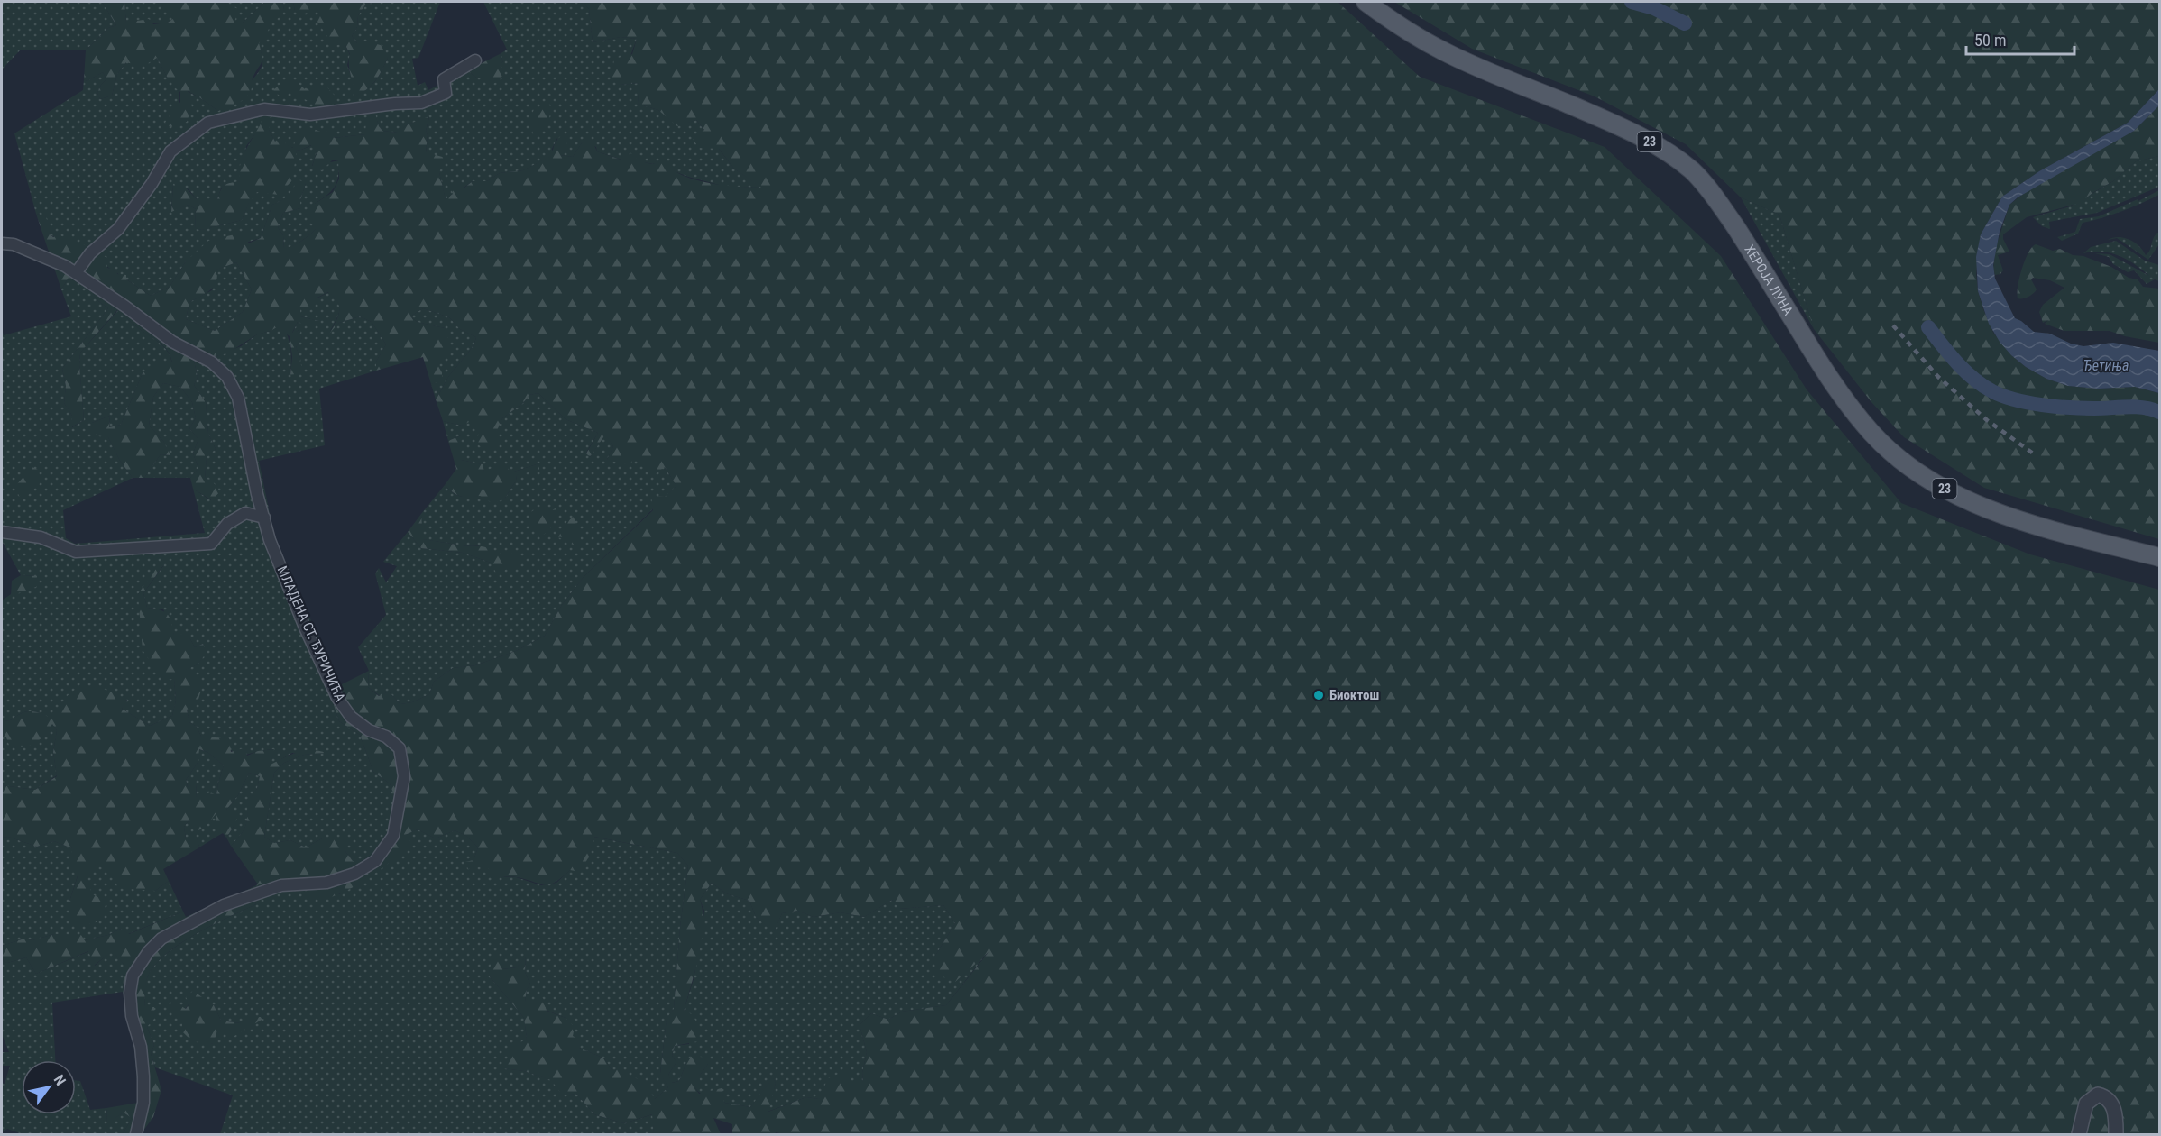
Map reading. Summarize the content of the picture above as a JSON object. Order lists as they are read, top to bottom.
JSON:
{
  "streets": {
    "main road": ["23", "ХЕРОЈА ЛУНА"],
    "street": ["МЛАДЕНА СТ. ЂУРИЧИЋА"]
  },
  "water": ["Ђетиња"],
  "places": ["Биоктош"],
  "scale_bar": "50 m",
  "north": "top right"
}
